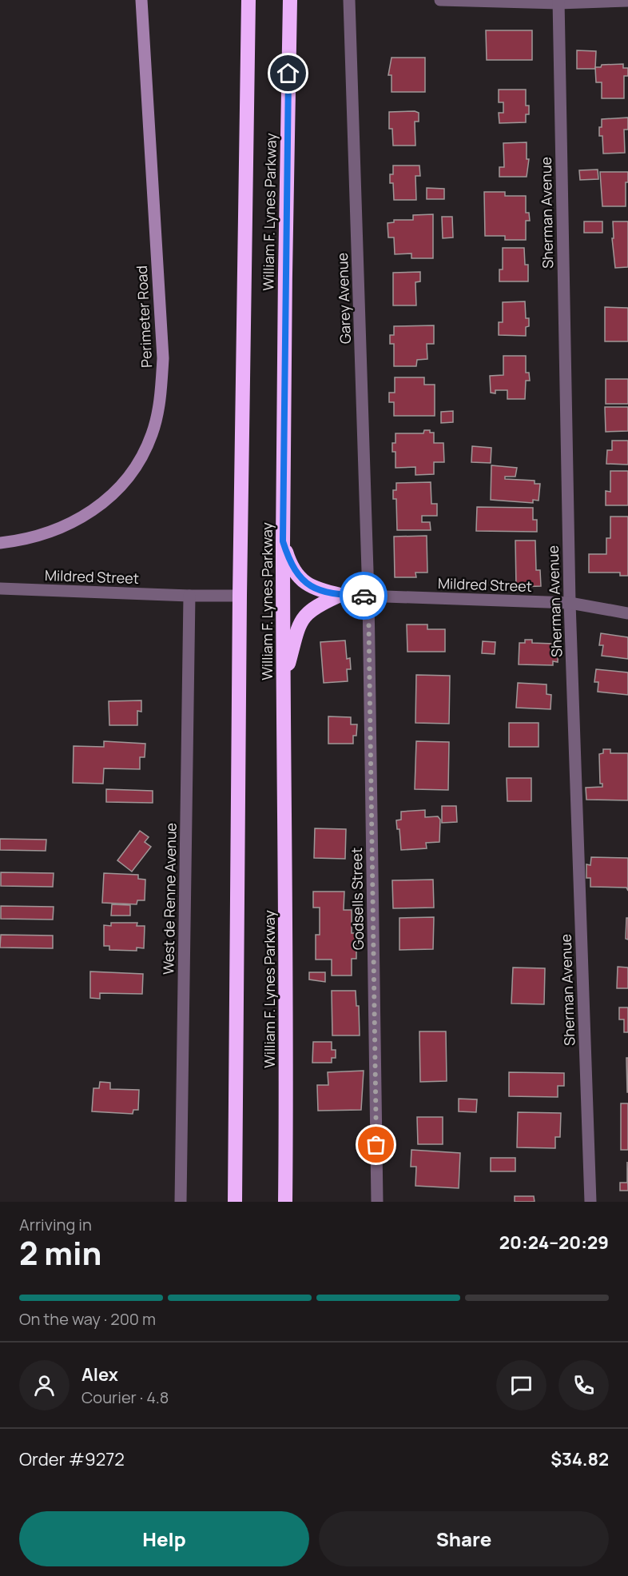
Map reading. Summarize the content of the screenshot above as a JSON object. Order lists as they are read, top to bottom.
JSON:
{
  "streets": {
    "highway": ["William F. Lynes Parkway"],
    "street": [
      "Sherman Avenue",
      "Garey Avenue",
      "Perimeter Road",
      "Mildred Street",
      "West de Renne Avenue",
      "Godsells Street"
    ]
  },
  "crossings": [
    ["William F. Lynes Parkway", "Mildred Street"],
    ["Sherman Avenue", "Mildred Street"],
    ["Garey Avenue", "Mildred Street"],
    ["Garey Avenue", "Godsells Street"],
    ["Mildred Street", "West de Renne Avenue"],
    ["Mildred Street", "Godsells Street"]
  ],
  "page": {
    "heading": ["2 min", "Arriving in", "20:24–20:29"],
    "panel": [
      "Alex",
      "Courier · 4.8",
      "Order #9272",
      "$34.82"
    ],
    "bar": "On the way · 200 m",
    "buttons": ["Help", "Share"]
  }
}
